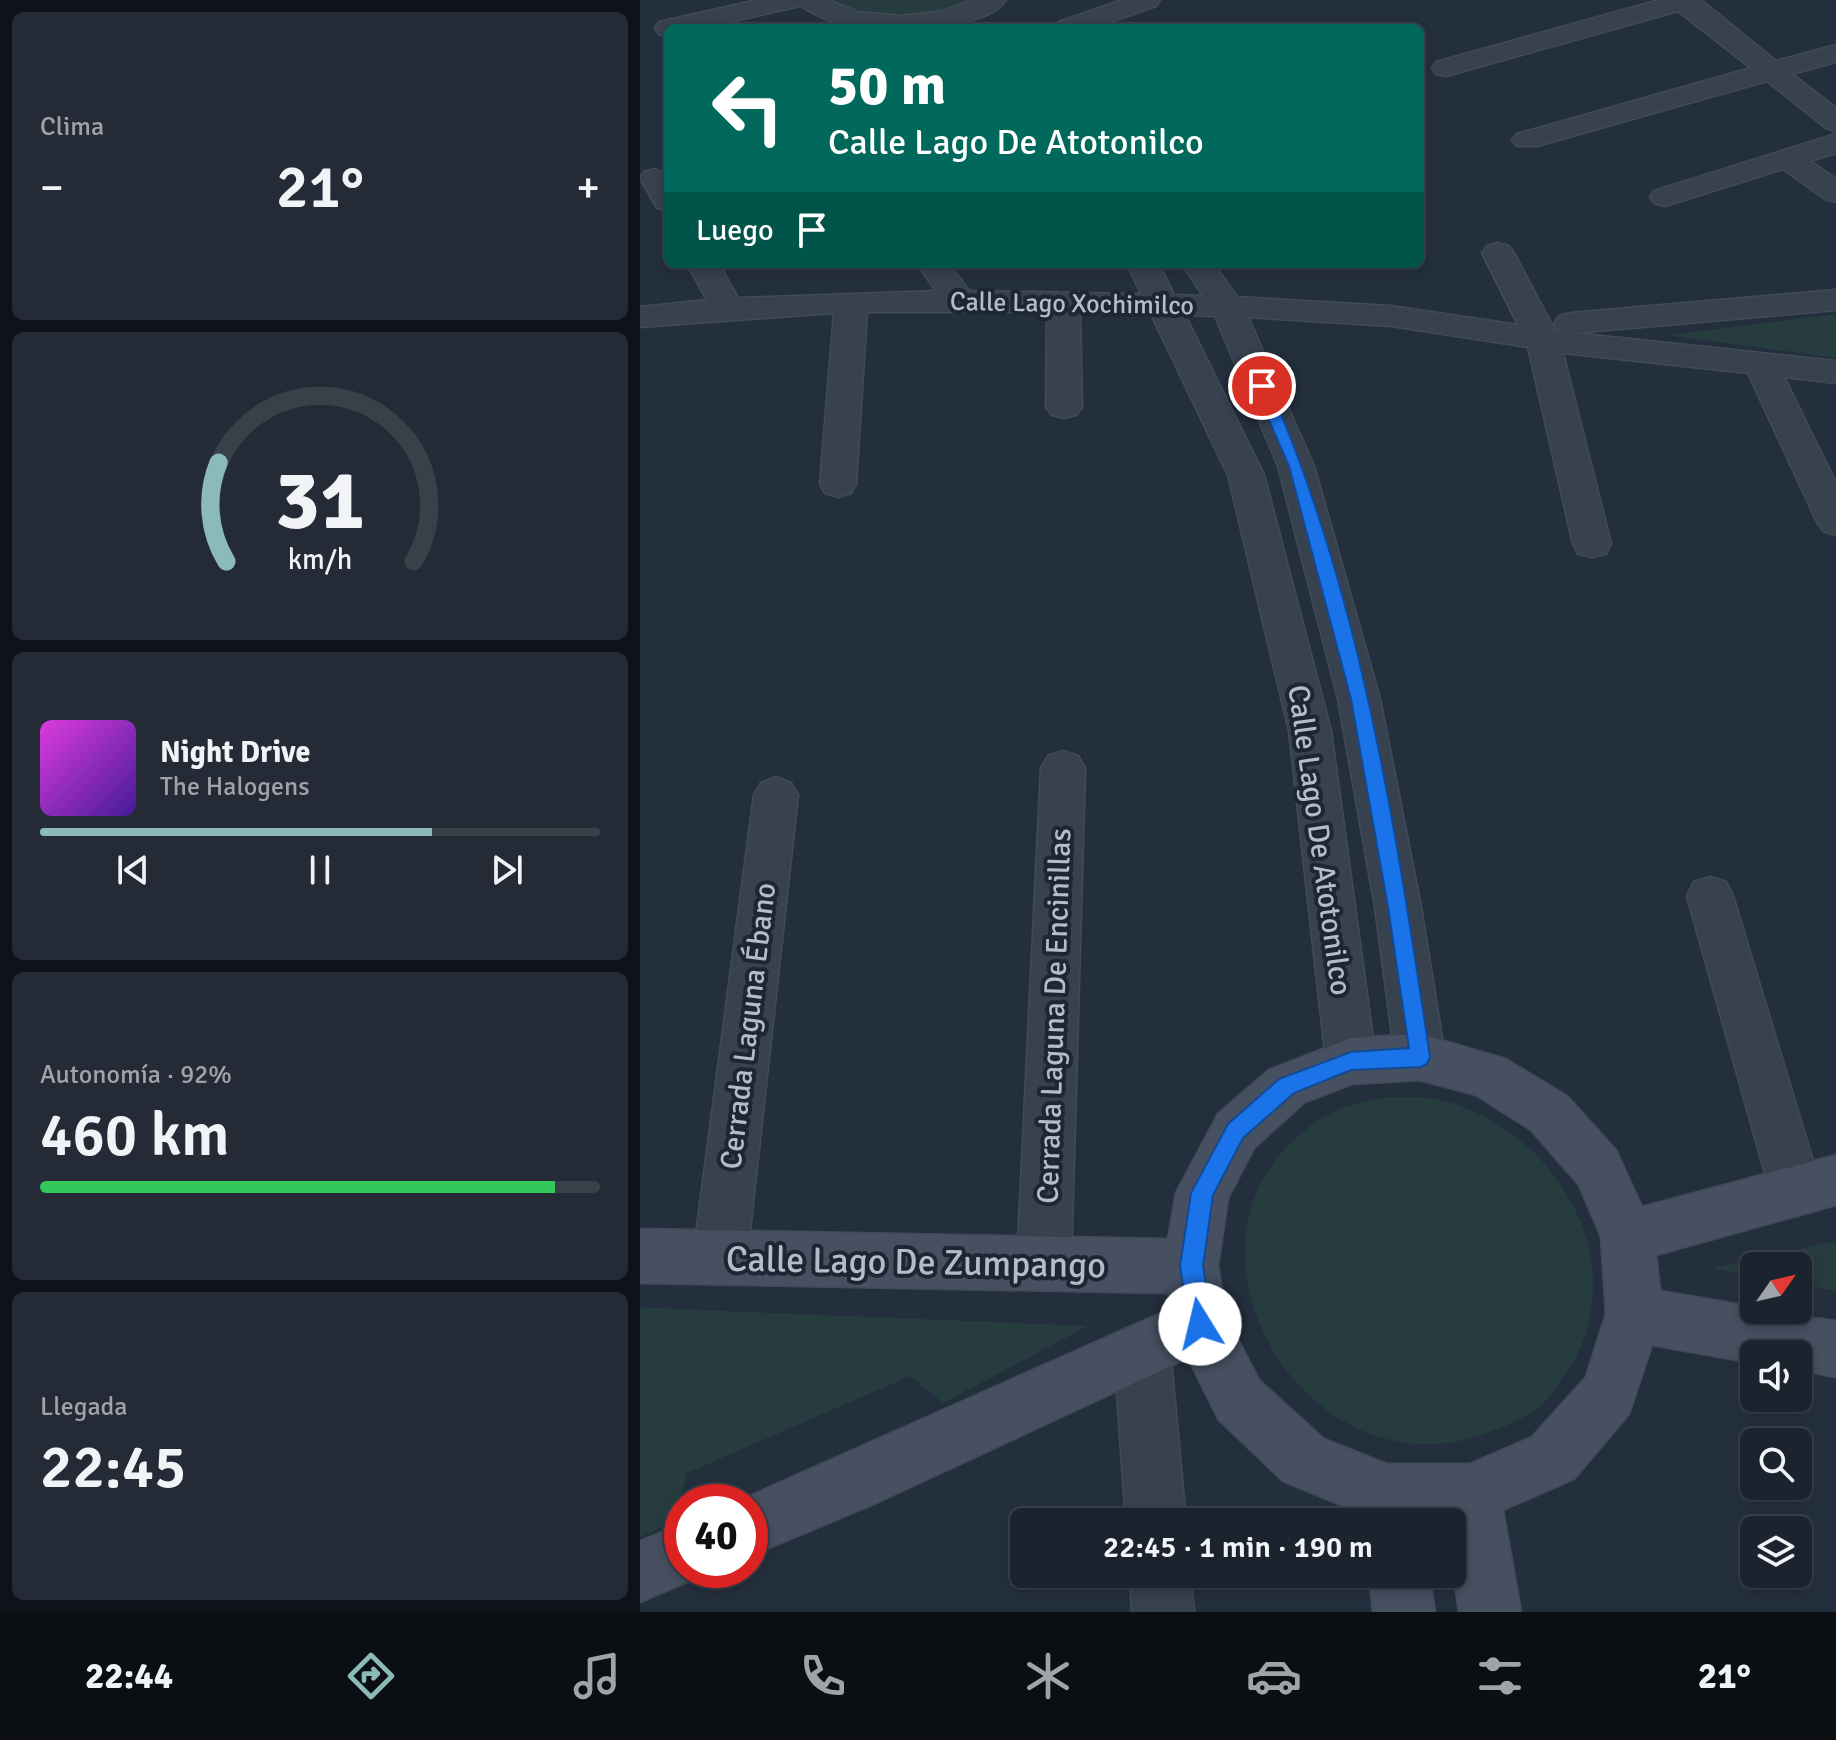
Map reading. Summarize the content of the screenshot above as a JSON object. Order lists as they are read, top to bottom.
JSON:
{
  "streets": {
    "street": [
      "Calle Lago Xochimilco",
      "Calle Lago De Atotonilco",
      "Cerrada Laguna De Encinillas",
      "Cerrada Laguna Ébano",
      "Calle Lago De Zumpango"
    ]
  },
  "crossings": [
    ["Calle Lago Xochimilco", "Calle Lago De Atotonilco"],
    ["Cerrada Laguna De Encinillas", "Calle Lago De Zumpango"],
    ["Cerrada Laguna Ébano", "Calle Lago De Zumpango"]
  ],
  "north": "top right",
  "page": {
    "tile": [
      "Clima",
      ["Autonomía · 92%", "460 km"],
      ["Llegada", "22:45"]
    ],
    "turn": ["50 m", "Calle Lago De Atotonilco"],
    "heat": ["−", "21°", "+"],
    "then": "Luego",
    "song": ["Night Drive", "The Halogens"],
    "limit": "40",
    "trip": "22:45 · 1 min · 190 m",
    "tabs": ["22:44", "21°"],
    "gauge": ["31", "km/h"]
  }
}
